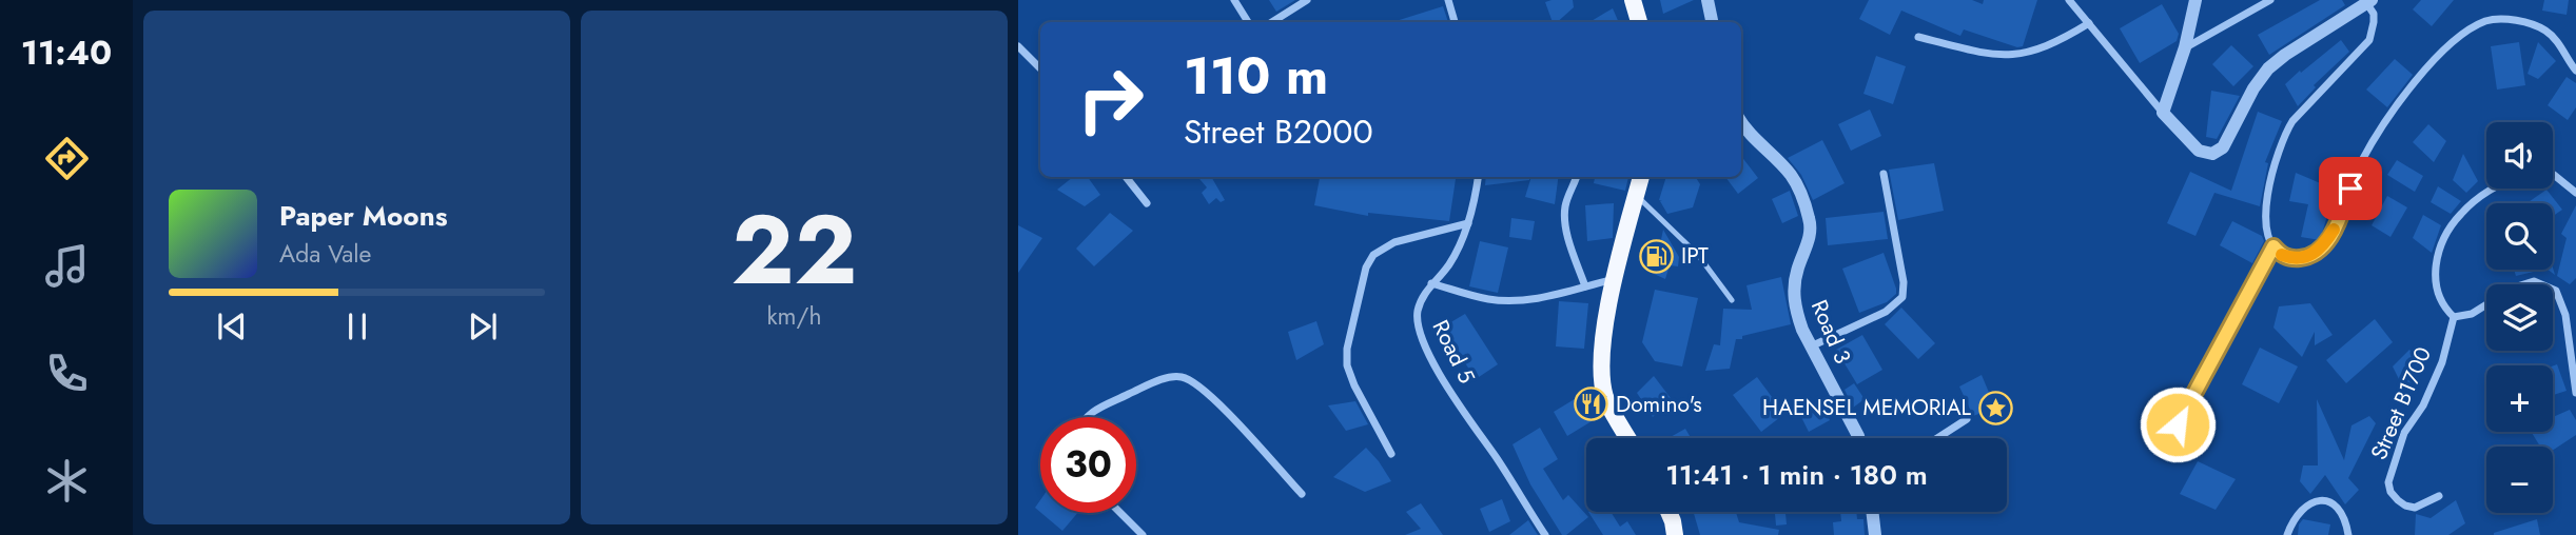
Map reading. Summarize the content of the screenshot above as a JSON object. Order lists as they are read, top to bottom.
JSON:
{
  "streets": {
    "street": ["Road 3", "Road 5", "Street B1700"]
  },
  "places": {
    "fuel station": ["IPT"],
    "restaurant": ["Domino's"],
    "place": ["HAENSEL MEMORIAL"]
  },
  "page": {
    "tabs": "11:40",
    "tile": ["22", "km/h"],
    "turn": ["110 m", "Street B2000"],
    "map_buttons": ["+", "−"],
    "song": ["Paper Moons", "Ada Vale"],
    "limit": "30",
    "trip": "11:41 · 1 min · 180 m"
  }
}
